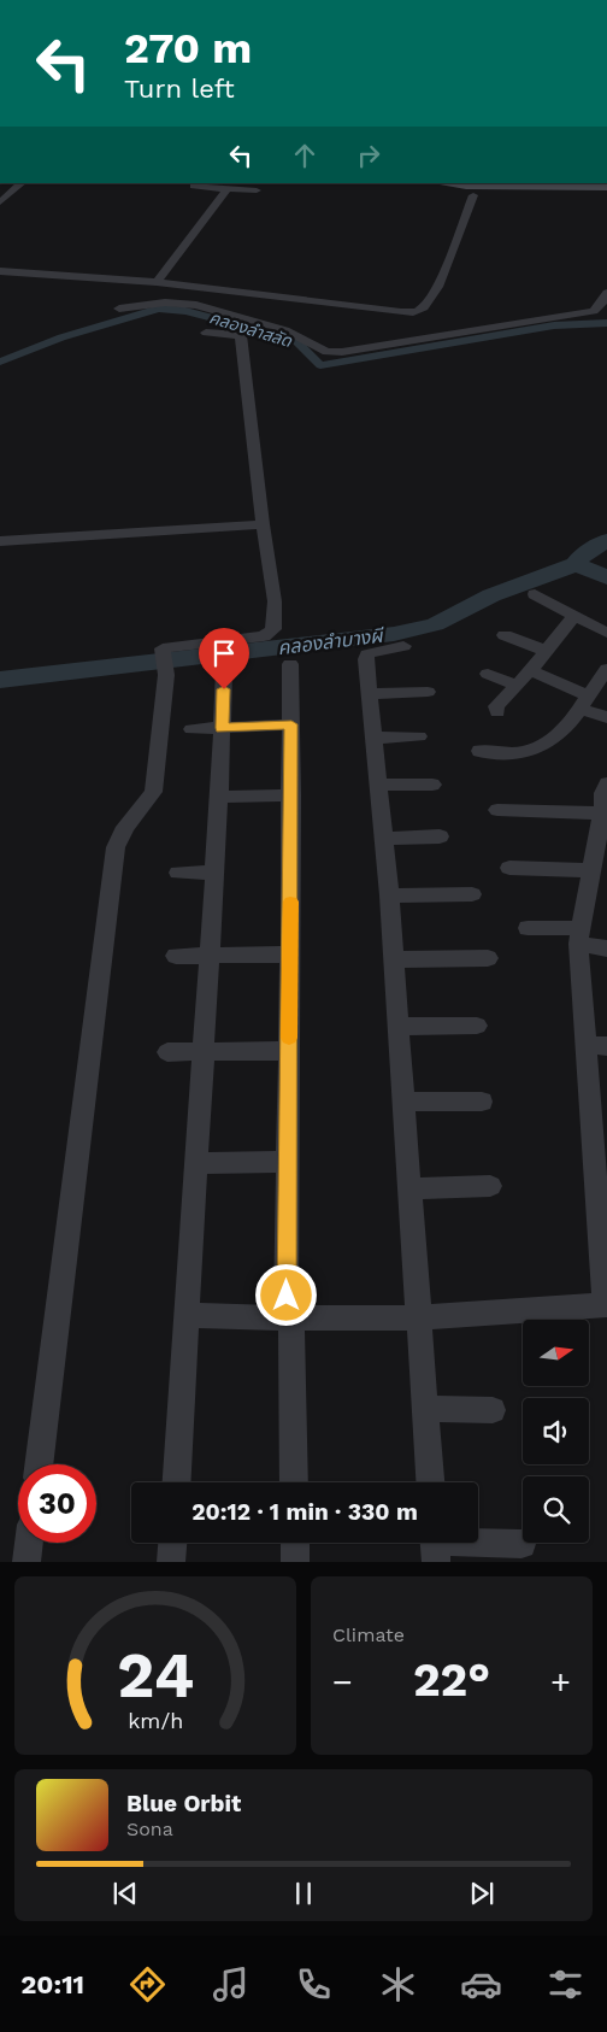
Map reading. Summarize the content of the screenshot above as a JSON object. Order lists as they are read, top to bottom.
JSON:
{
  "water": ["คลองลำสลัด", "คลองลำบางผี"],
  "north": "right",
  "page": {
    "turn": ["270 m", "Turn left"],
    "limit": "30",
    "trip": "20:12 · 1 min · 330 m",
    "tile": "Climate",
    "heat": ["−", "22°", "+"],
    "song": ["Blue Orbit", "Sona"],
    "tabs": "20:11",
    "gauge": ["24", "km/h"]
  }
}
